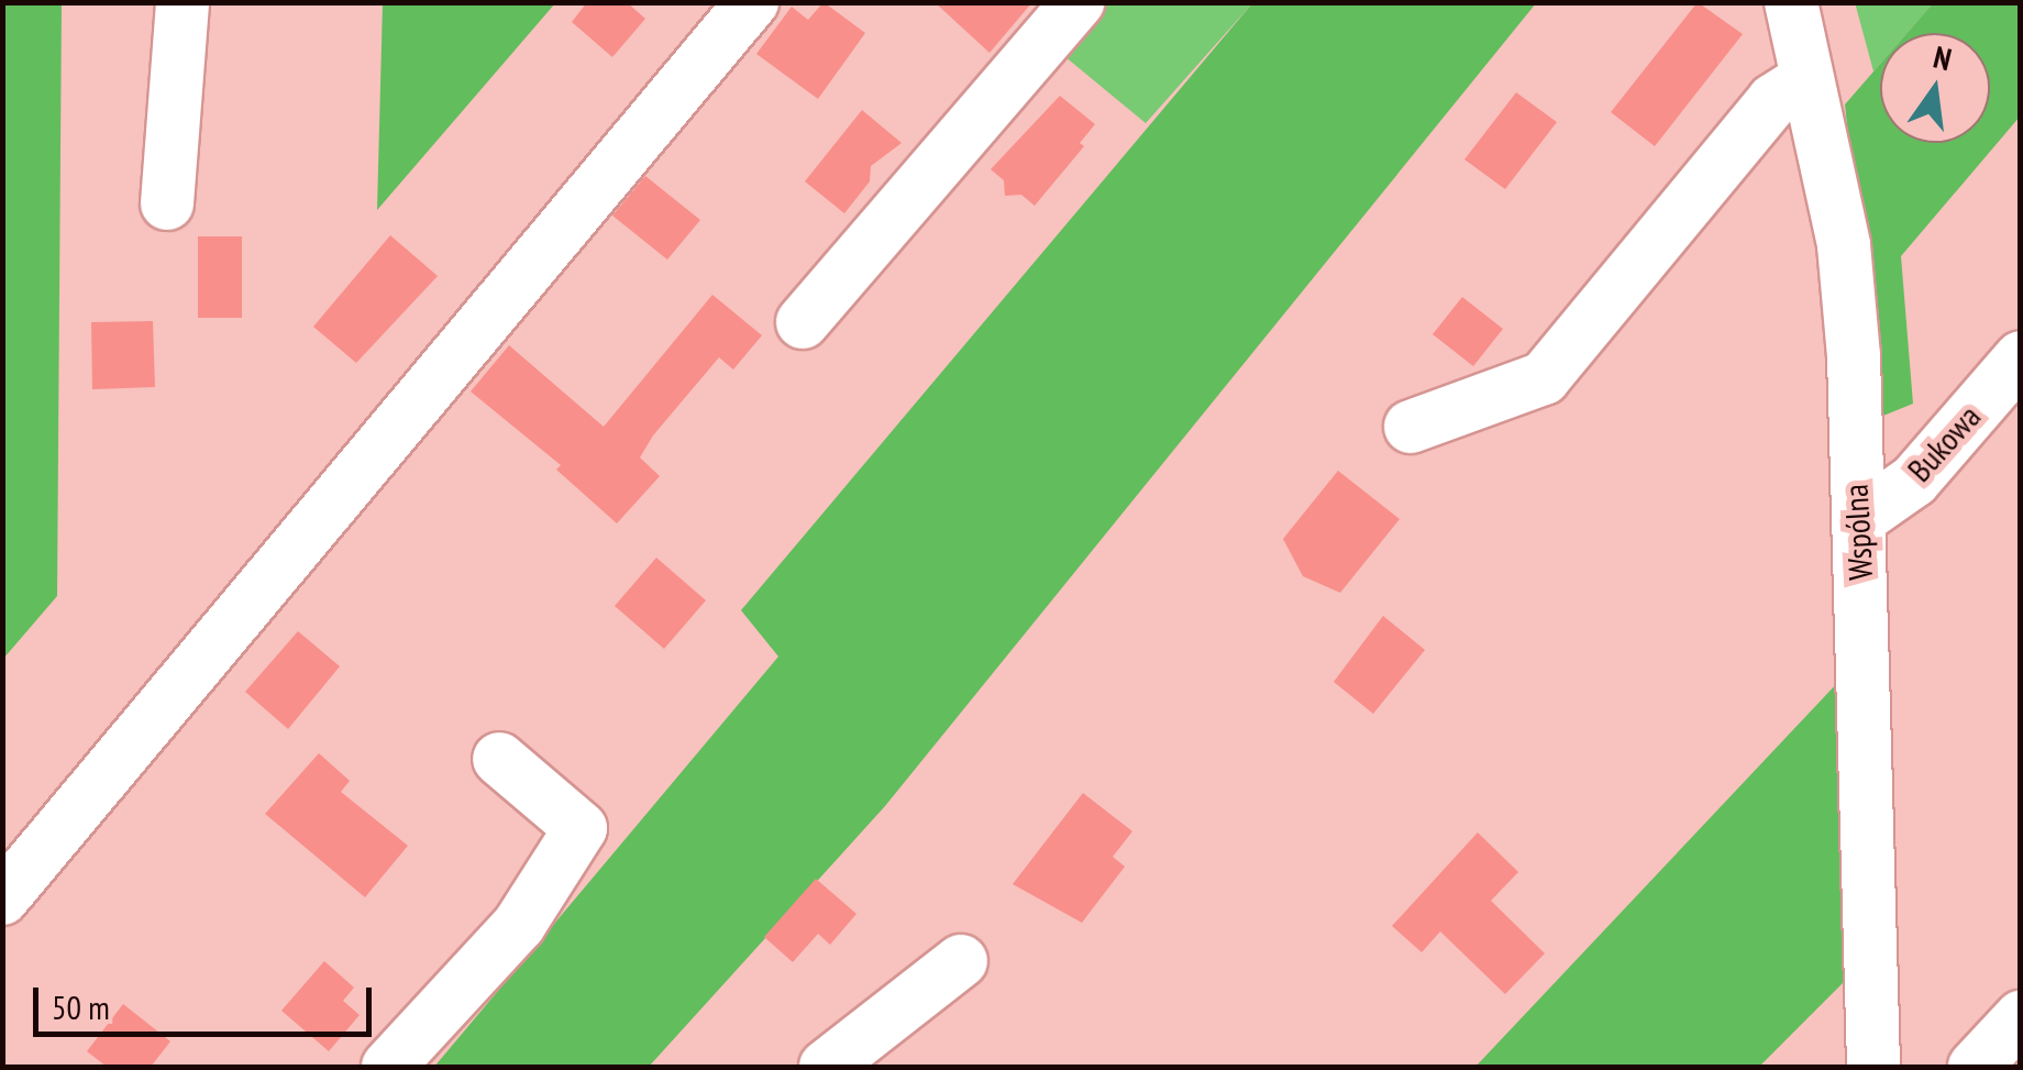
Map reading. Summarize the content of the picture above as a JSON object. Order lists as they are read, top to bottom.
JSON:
{
  "streets": {
    "street": ["Bukowa", "Wspólna"]
  },
  "crossings": [
    ["Bukowa", "Wspólna"]
  ],
  "scale_bar": "50 m",
  "north": "top"
}
